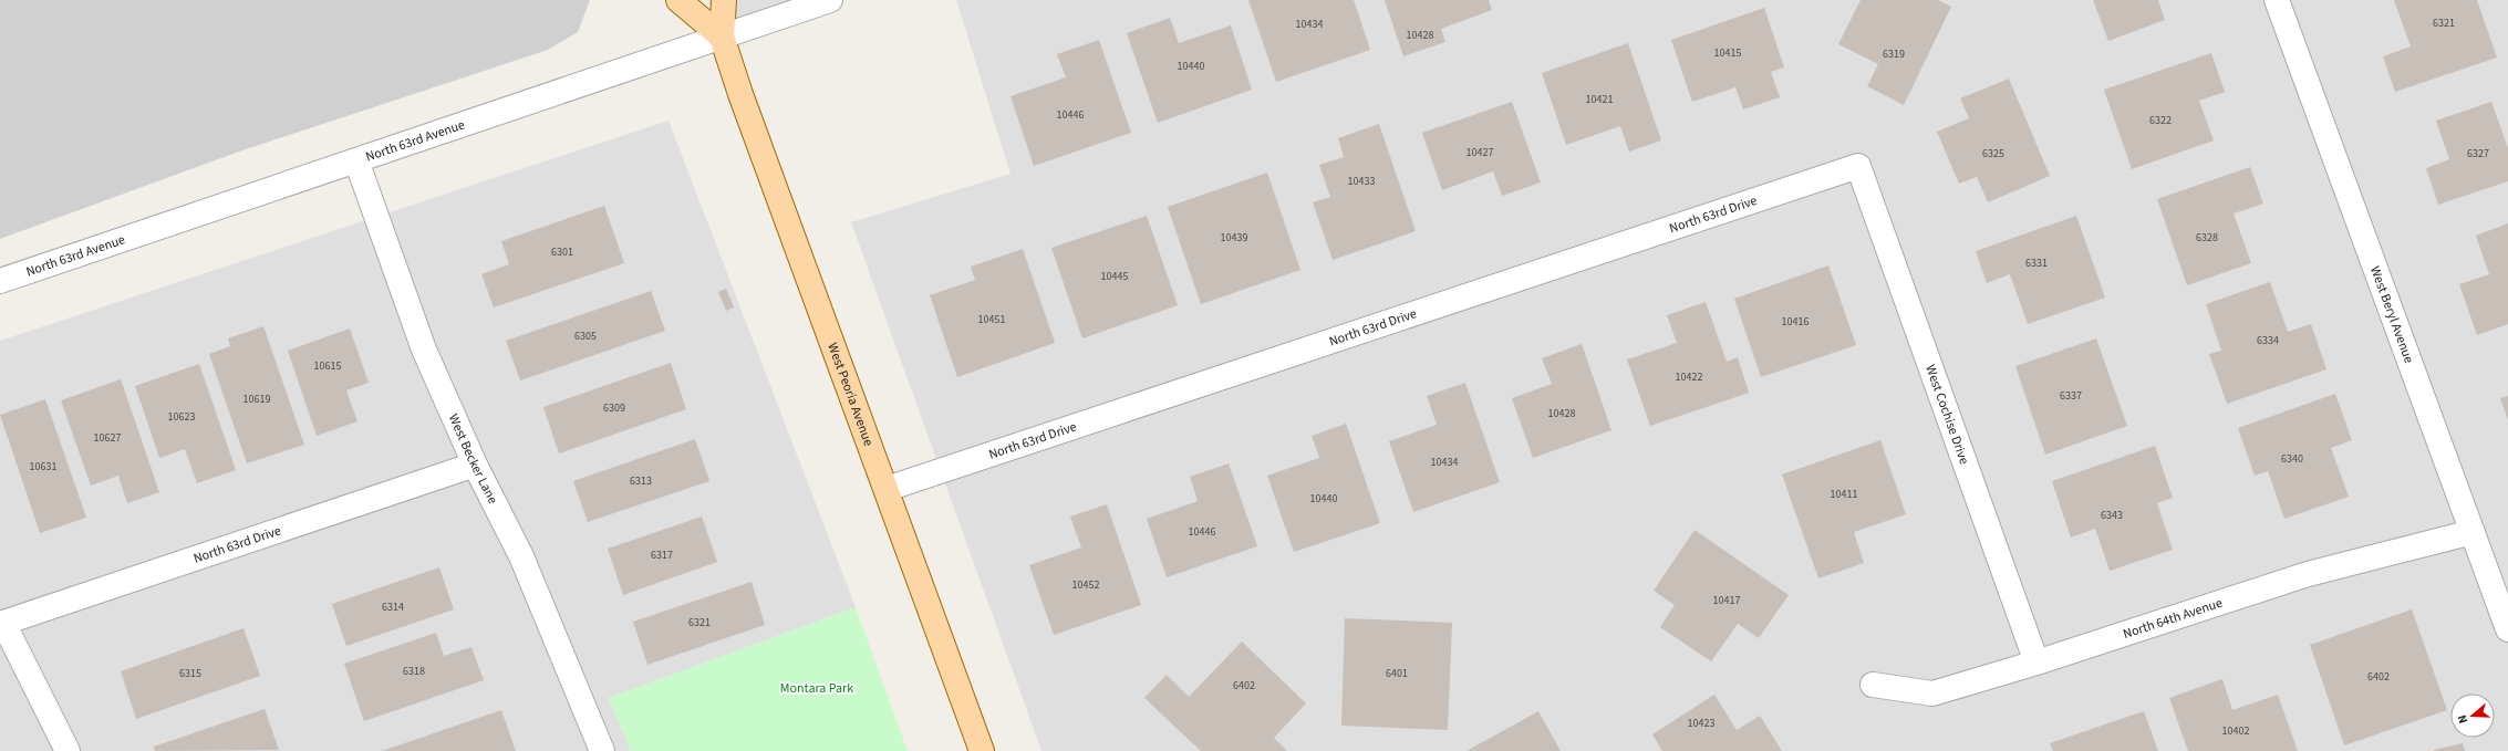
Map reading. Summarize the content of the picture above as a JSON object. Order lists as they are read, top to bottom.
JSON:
{
  "streets": {
    "main road": ["West Peoria Avenue"],
    "street": [
      "North 63rd Avenue",
      "North 63rd Drive",
      "West Beryl Avenue",
      "West Cochise Drive",
      "West Becker Lane",
      "North 64th Avenue"
    ]
  },
  "crossings": [
    ["North 63rd Avenue", "West Peoria Avenue"],
    ["North 63rd Avenue", "West Becker Lane"],
    ["North 63rd Drive", "West Peoria Avenue"],
    ["North 63rd Drive", "West Cochise Drive"],
    ["North 63rd Drive", "West Becker Lane"],
    ["West Beryl Avenue", "North 64th Avenue"],
    ["West Cochise Drive", "North 64th Avenue"]
  ],
  "parks": ["Montara Park"],
  "house_numbers": [
    "6321",
    "10434",
    "10428",
    "10415",
    "6319",
    "10440",
    "10421",
    "10446",
    "6322",
    "10427",
    "6325",
    "6327",
    "10433",
    "10439",
    "6328",
    "6301",
    "6331",
    "10445",
    "10451",
    "10416",
    "6305",
    "6334",
    "10615",
    "10422",
    "6337",
    "10619",
    "6309",
    "10428",
    "10623",
    "10627",
    "6340",
    "10434",
    "10631",
    "6313",
    "10411",
    "10440",
    "6343",
    "10446",
    "6317",
    "10452",
    "10417",
    "6314",
    "6321",
    "6318",
    "6315",
    "6401",
    "6402",
    "6402",
    "10423",
    "10402"
  ],
  "north": "left"
}
